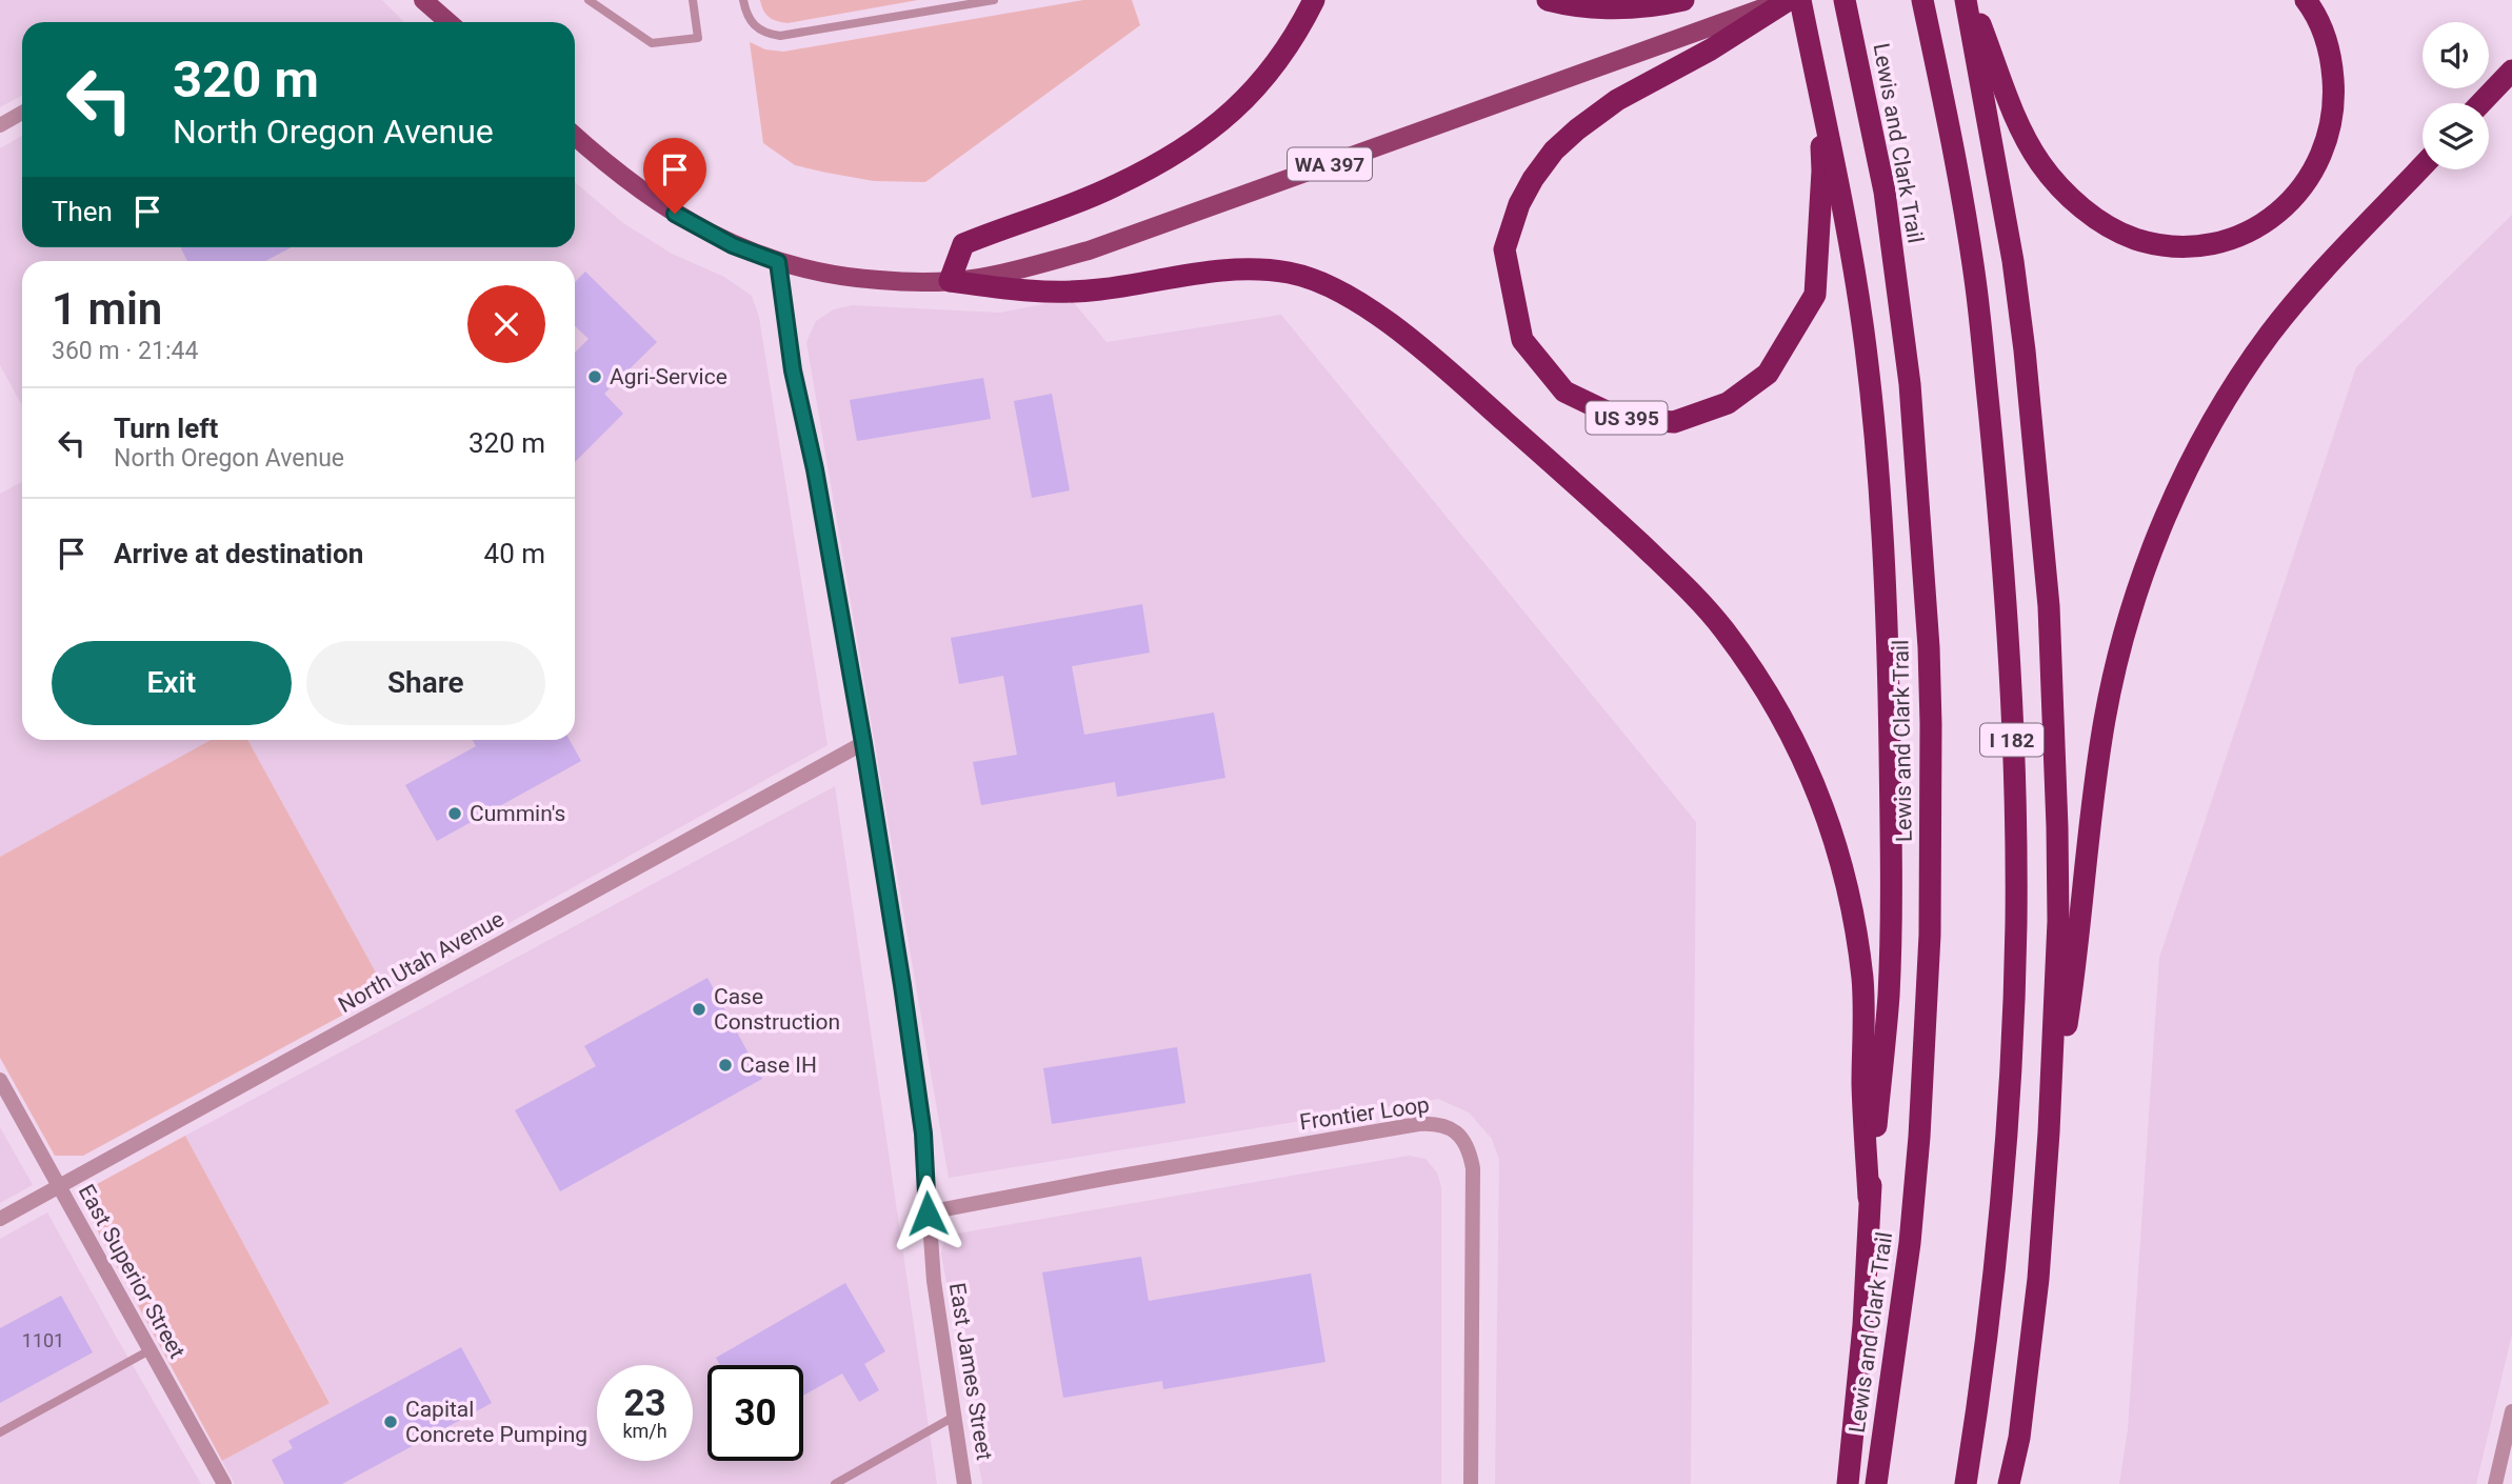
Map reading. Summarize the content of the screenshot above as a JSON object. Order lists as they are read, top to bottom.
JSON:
{
  "streets": {
    "highway": ["Lewis and Clark Trail", "US 395", "I 182"],
    "main road": ["WA 397"],
    "street": [
      "North Utah Avenue",
      "Frontier Loop",
      "East Superior Street",
      "East James Street"
    ]
  },
  "crossings": [
    ["WA 397", "US 395"],
    ["WA 397", "East James Street"],
    ["North Utah Avenue", "East Superior Street"],
    ["North Utah Avenue", "East James Street"],
    ["Frontier Loop", "East James Street"]
  ],
  "places": [
    "Agri-Service",
    "Cummin's",
    "Case Construction",
    "Case IH",
    "Capital Concrete Pumping"
  ],
  "house_numbers": ["1101"],
  "page": {
    "turn": ["320 m", "North Oregon Avenue"],
    "then": "Then",
    "heading": ["1 min", "360 m · 21:44"],
    "list": [
      {
        "name": "Turn left",
        "note": "North Oregon Avenue",
        "value": "320 m"
      },
      {
        "name": "Arrive at destination",
        "value": "40 m"
      }
    ],
    "buttons": ["Exit", "Share"],
    "speed": "23 km/h",
    "limit": "30"
  }
}
